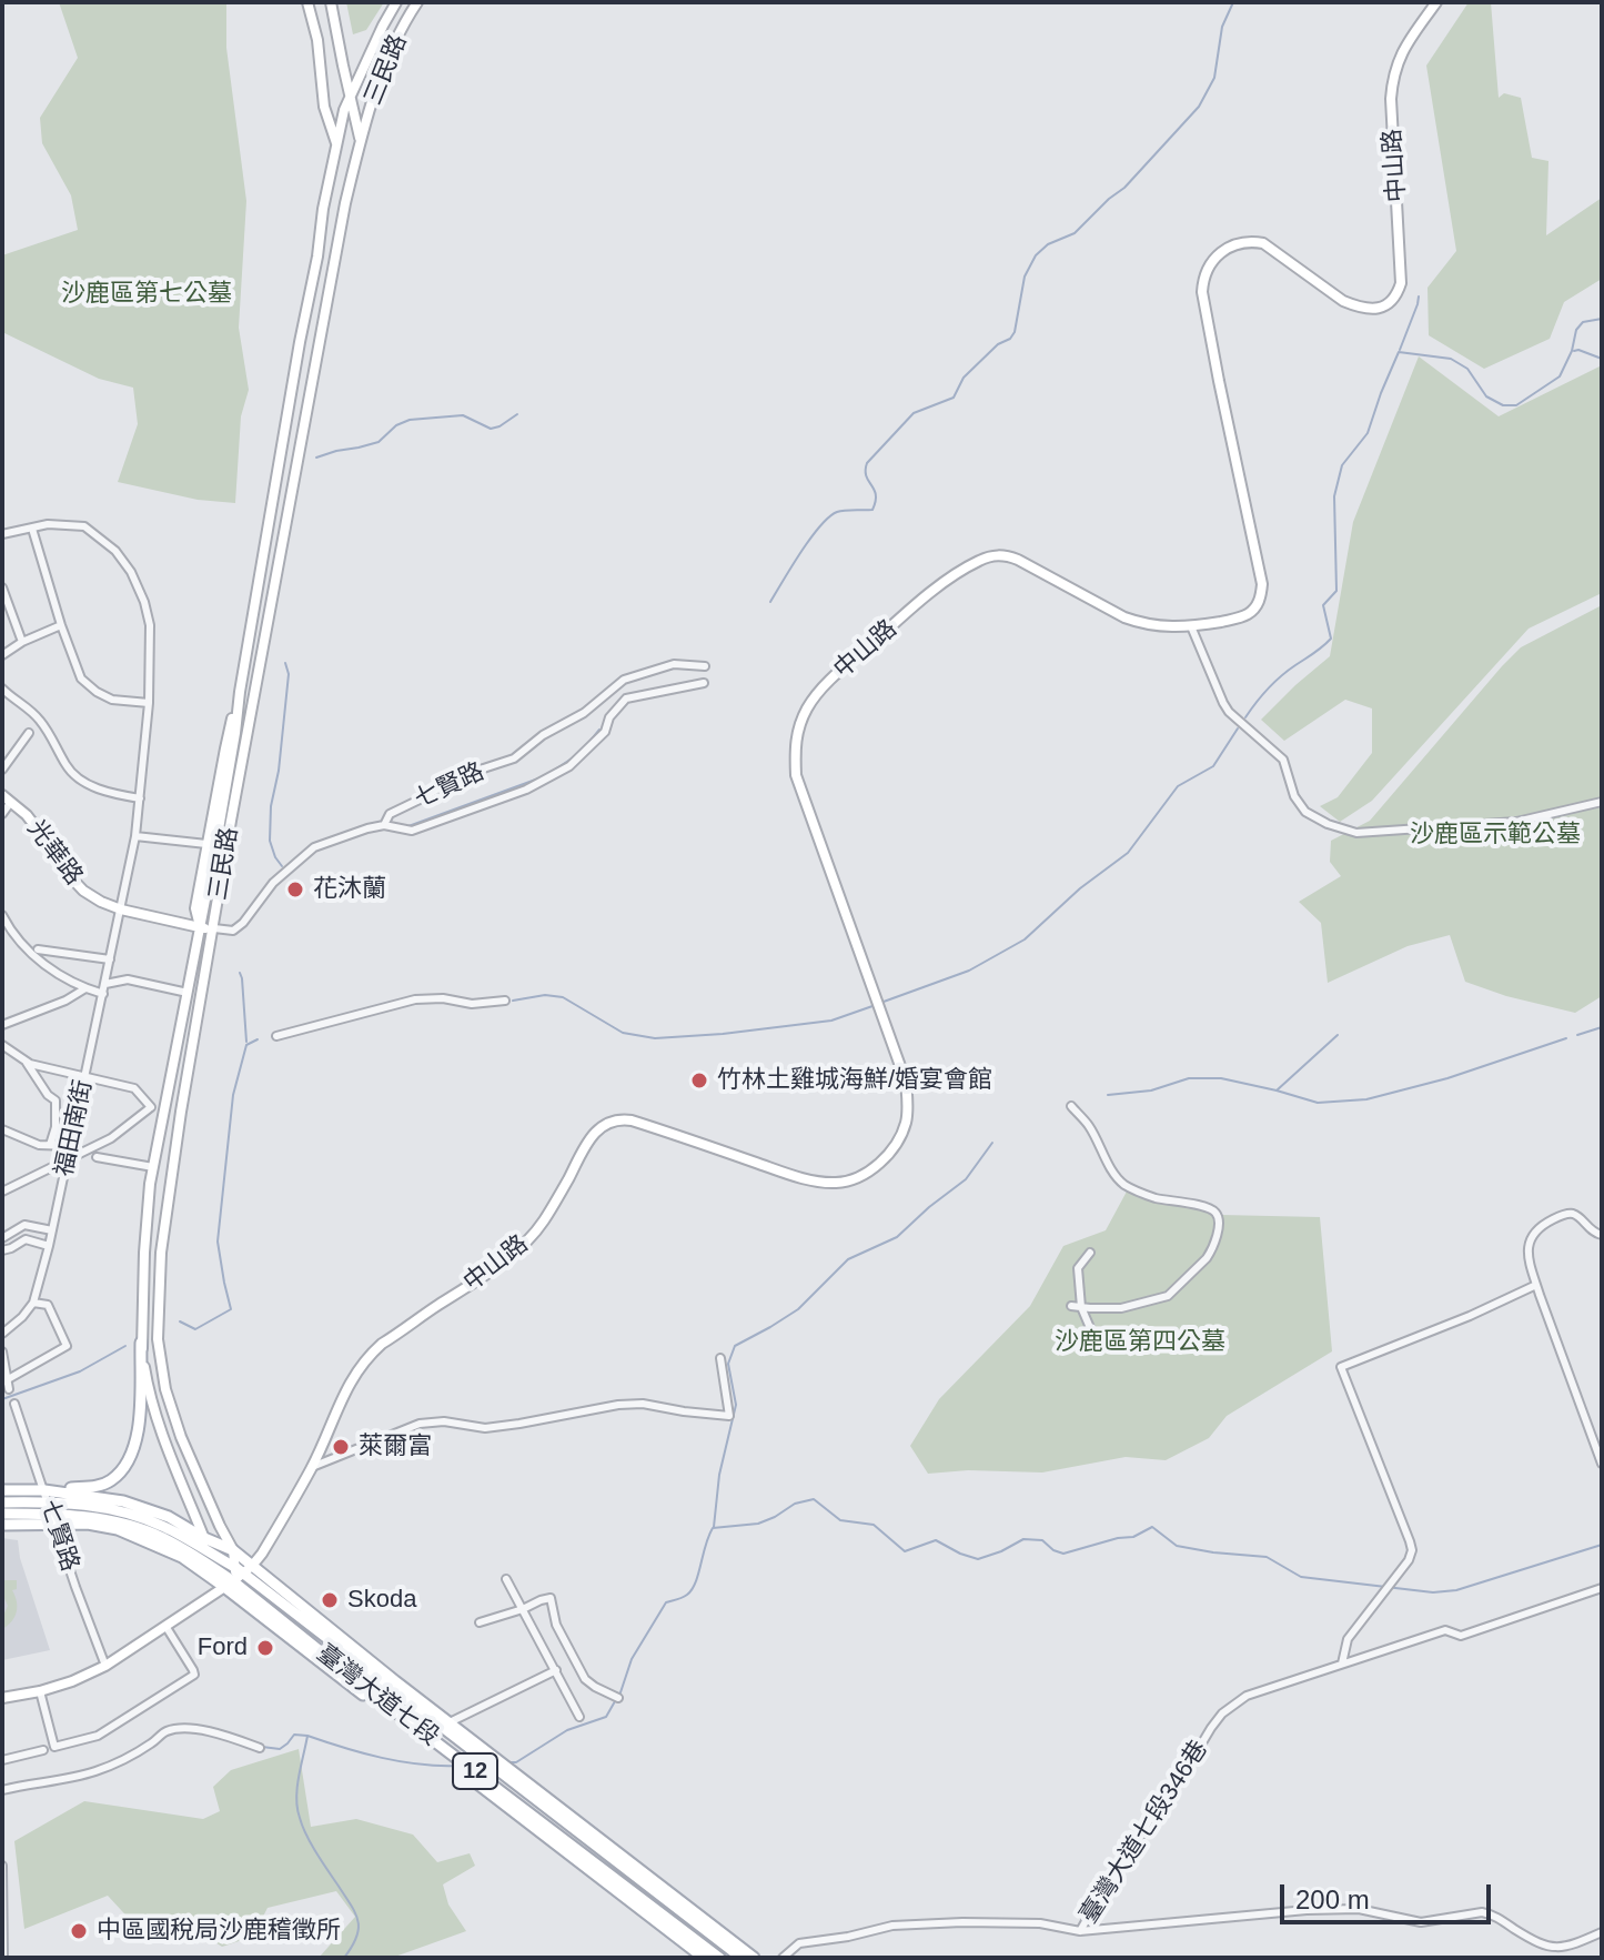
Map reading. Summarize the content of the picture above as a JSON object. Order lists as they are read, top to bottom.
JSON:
{
  "streets": {
    "main road": ["臺灣大道七段", "12"],
    "street": [
      "三民路",
      "中山路",
      "七賢路",
      "光華路",
      "福田南街",
      "臺灣大道七段346巷"
    ]
  },
  "crossings": [
    ["三民路", "七賢路"],
    ["三民路", "光華路"],
    ["三民路", "臺灣大道七段"],
    ["中山路", "七賢路"],
    ["中山路", "臺灣大道七段"],
    ["七賢路", "光華路"],
    ["七賢路", "臺灣大道七段"],
    ["光華路", "福田南街"]
  ],
  "parks": ["沙鹿區第七公墓", "沙鹿區示範公墓", "沙鹿區第四公墓"],
  "places": [
    "花沐蘭",
    "竹林土雞城海鮮/婚宴會館",
    "萊爾富",
    "Skoda",
    "Ford",
    "中區國稅局沙鹿稽徵所"
  ],
  "scale_bar": "200 m"
}
